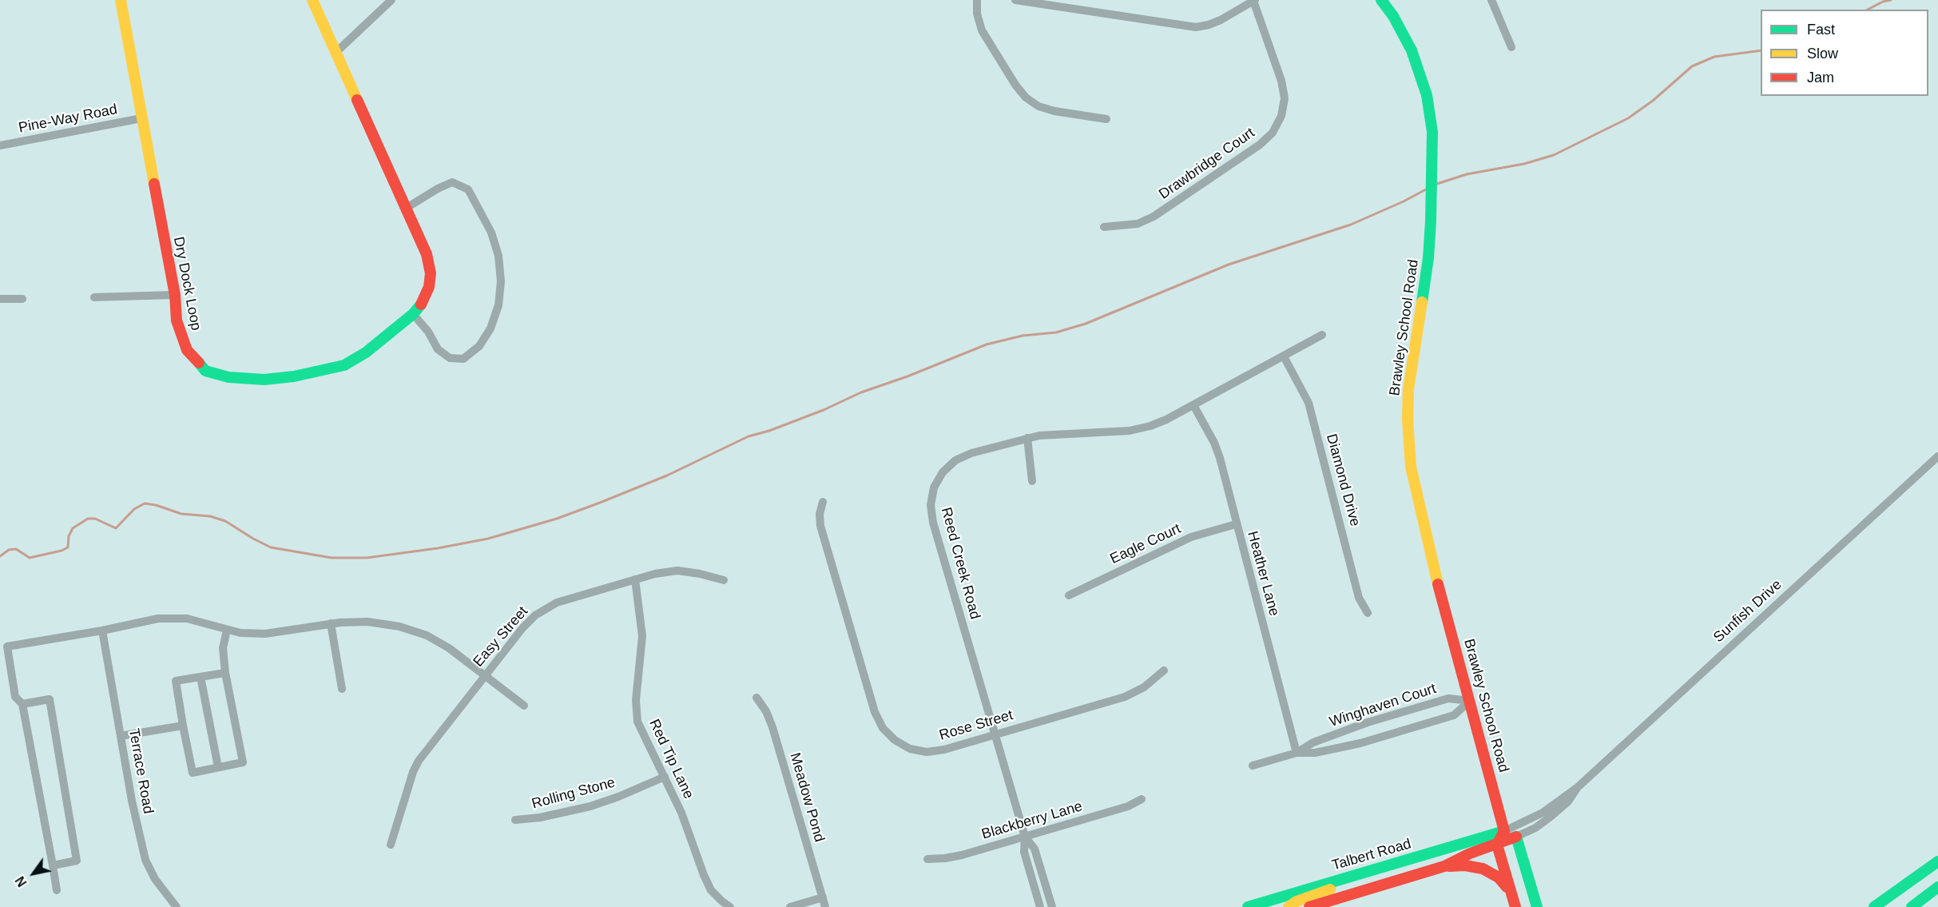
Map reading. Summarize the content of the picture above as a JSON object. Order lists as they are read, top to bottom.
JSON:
{
  "streets": {
    "main road": [
      "Dry Dock Loop",
      "Brawley School Road",
      "Sunfish Drive",
      "Talbert Road"
    ],
    "street": [
      "Pine-Way Road",
      "Drawbridge Court",
      "Diamond Drive",
      "Eagle Court",
      "Reed Creek Road",
      "Heather Lane",
      "Easy Street",
      "Winghaven Court",
      "Rose Street",
      "Red Tip Lane",
      "Terrace Road",
      "Rolling Stone",
      "Meadow Pond",
      "Blackberry Lane"
    ]
  },
  "crossings": [
    ["Pine-Way Road", "Dry Dock Loop"],
    ["Brawley School Road", "Sunfish Drive"],
    ["Brawley School Road", "Winghaven Court"],
    ["Brawley School Road", "Talbert Road"],
    ["Diamond Drive", "Reed Creek Road"],
    ["Eagle Court", "Heather Lane"],
    ["Reed Creek Road", "Heather Lane"],
    ["Reed Creek Road", "Rose Street"],
    ["Reed Creek Road", "Blackberry Lane"],
    ["Heather Lane", "Winghaven Court"],
    ["Sunfish Drive", "Talbert Road"],
    ["Easy Street", "Red Tip Lane"],
    ["Red Tip Lane", "Rolling Stone"]
  ],
  "legend": ["Fast", "Slow", "Jam"],
  "north": "bottom left"
}
